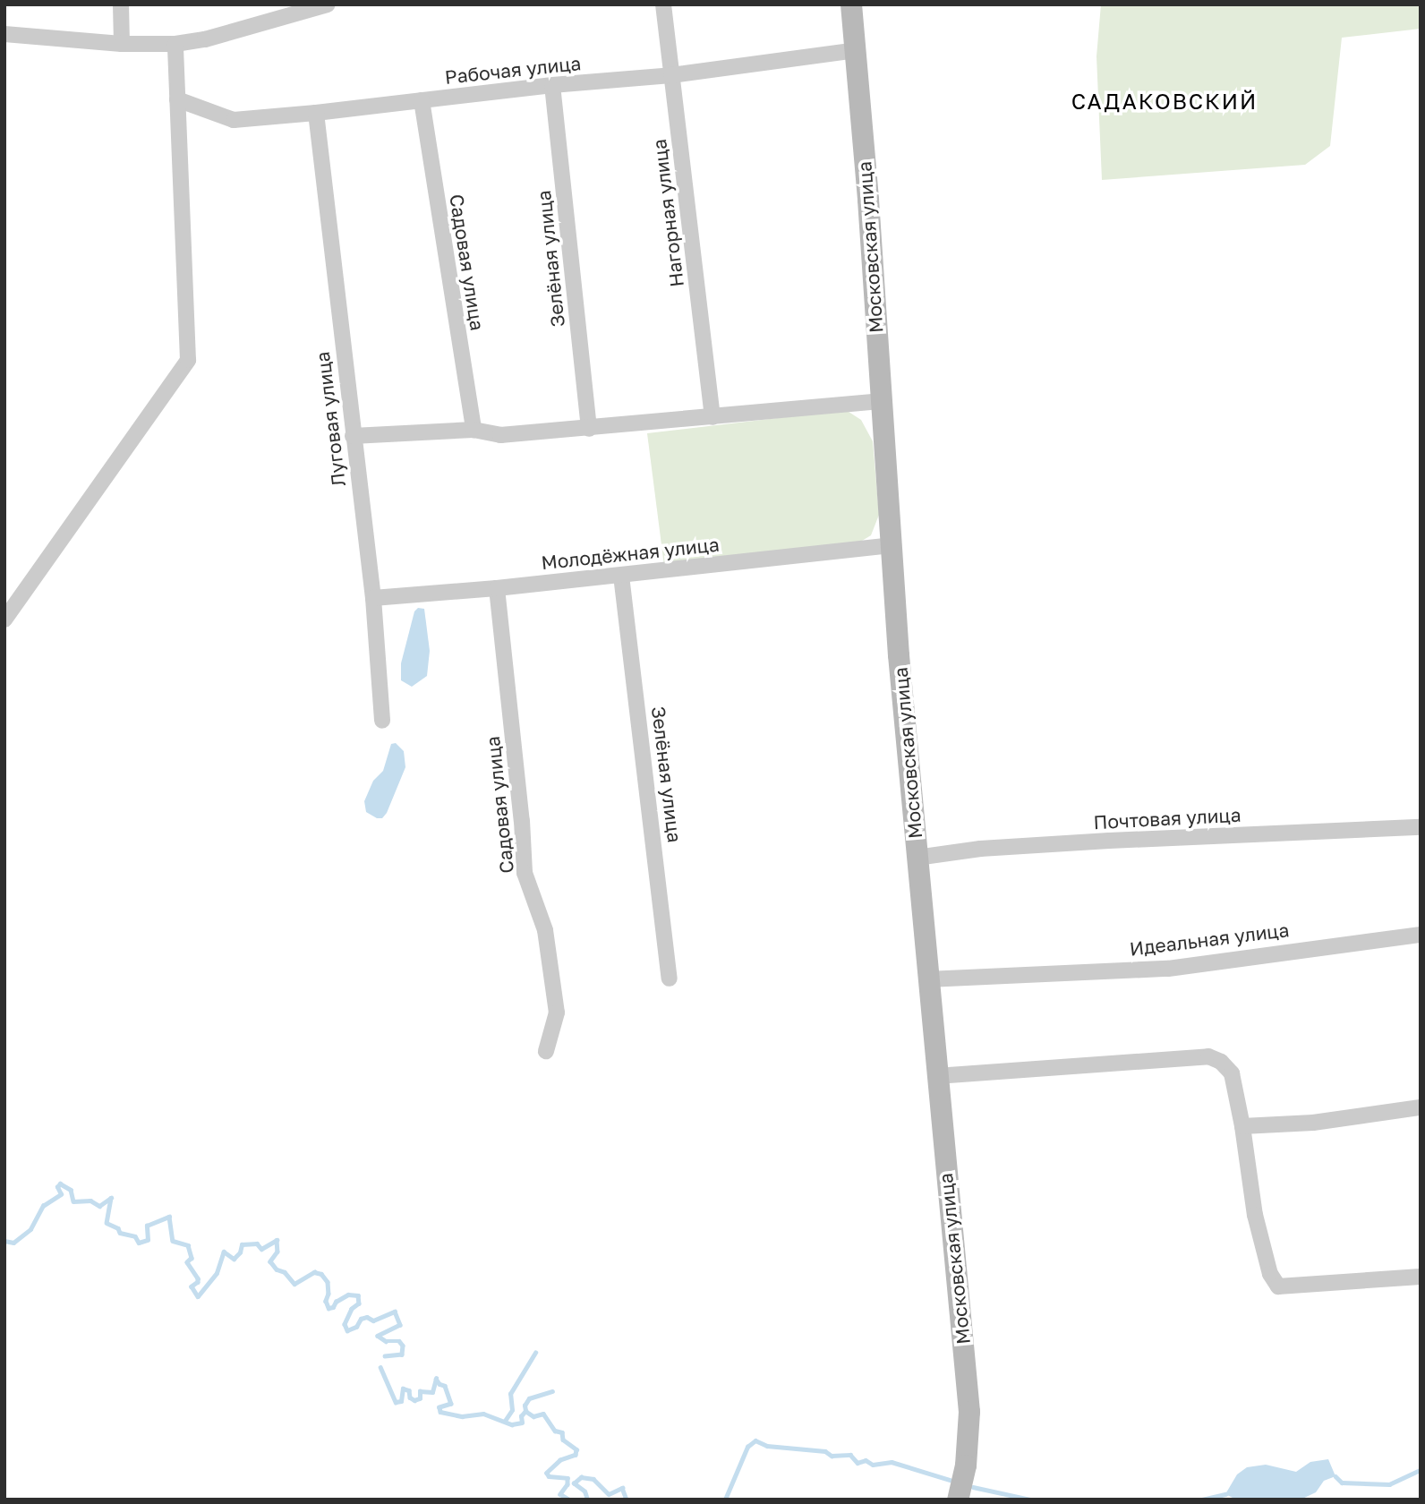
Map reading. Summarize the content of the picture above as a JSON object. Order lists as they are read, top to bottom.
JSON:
{
  "streets": {
    "main road": ["Московская улица"],
    "street": [
      "Рабочая улица",
      "Нагорная улица",
      "Зелёная улица",
      "Садовая улица",
      "Луговая улица",
      "Молодёжная улица",
      "Почтовая улица",
      "Идеальная улица"
    ]
  },
  "crossings": [
    ["Рабочая улица", "Нагорная улица"],
    ["Рабочая улица", "Московская улица"],
    ["Рабочая улица", "Зелёная улица"],
    ["Рабочая улица", "Садовая улица"],
    ["Рабочая улица", "Луговая улица"],
    ["Московская улица", "Молодёжная улица"],
    ["Московская улица", "Почтовая улица"],
    ["Московская улица", "Идеальная улица"],
    ["Зелёная улица", "Молодёжная улица"],
    ["Садовая улица", "Молодёжная улица"],
    ["Луговая улица", "Молодёжная улица"]
  ],
  "districts": ["САДАКОВСКИЙ"]
}
